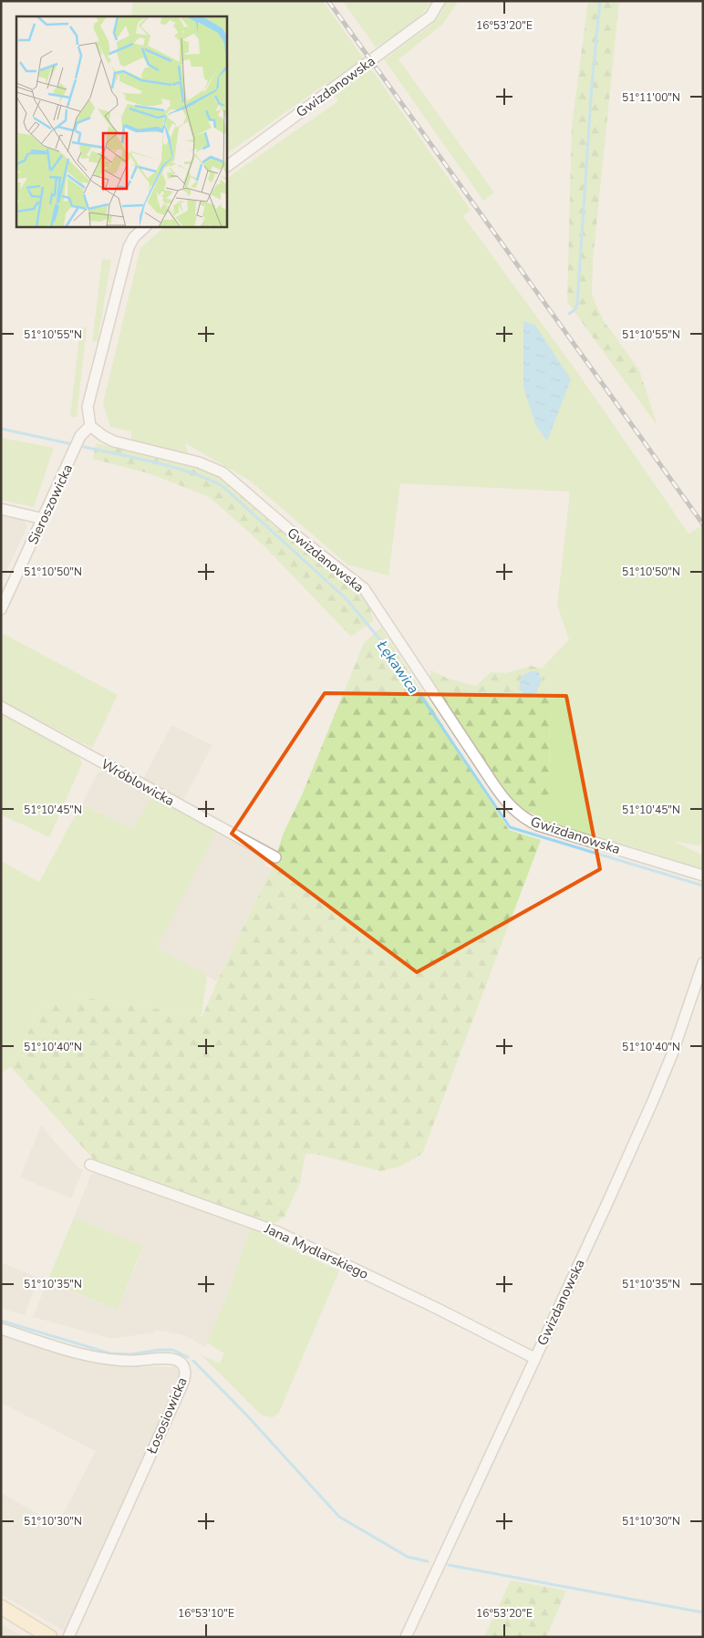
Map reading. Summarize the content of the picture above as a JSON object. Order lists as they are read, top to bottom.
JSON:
{
  "streets": {
    "street": [
      "Gwizdanowska",
      "Sieroszowicka",
      "Wróblowicka",
      "Jana Mydlarskiego",
      "Łososiowicka"
    ]
  },
  "crossings": [
    ["Gwizdanowska", "Sieroszowicka"],
    ["Gwizdanowska", "Jana Mydlarskiego"]
  ],
  "water": ["Łękawica"],
  "coordinates": [
    "16°53'20\"E",
    "51°11'00\"N",
    "51°10'55\"N",
    "51°10'50\"N",
    "51°10'45\"N",
    "51°10'40\"N",
    "51°10'35\"N",
    "51°10'30\"N",
    "16°53'10\"E"
  ]
}
